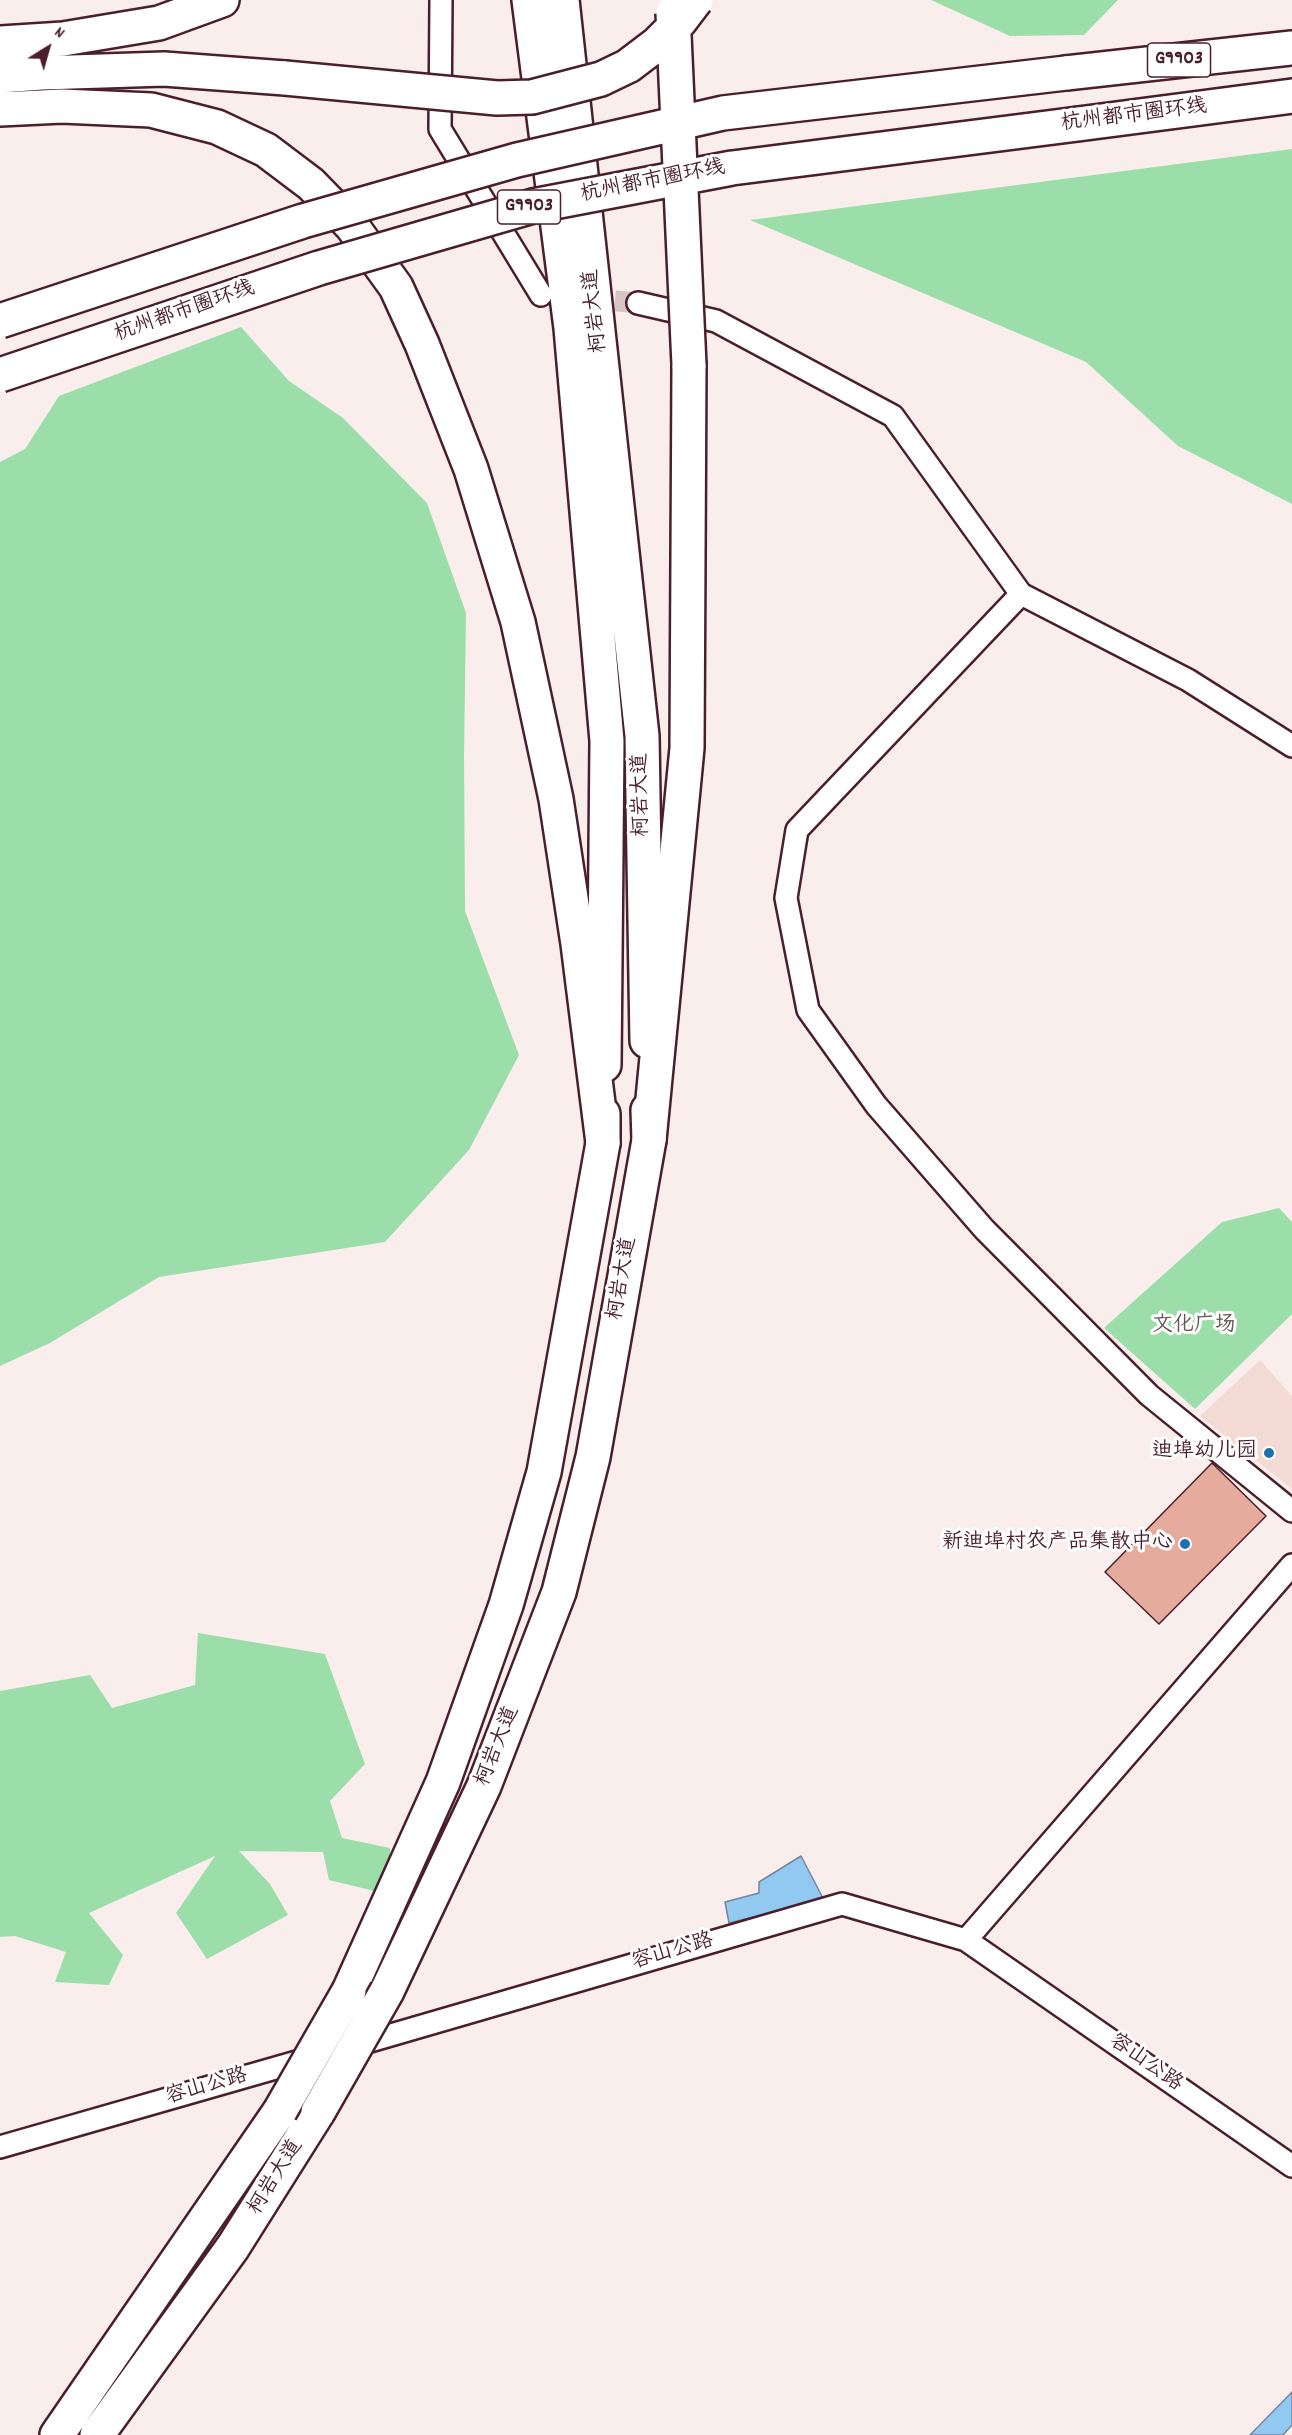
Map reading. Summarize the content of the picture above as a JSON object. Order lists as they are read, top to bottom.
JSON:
{
  "streets": {
    "main road": ["G9903", "杭州都市圈环线", "柯岩大道"],
    "street": ["容山公路"]
  },
  "parks": ["文化广场"],
  "places": ["迪埠幼儿园", "新迪埠村农产品集散中心"],
  "north": "top right"
}
